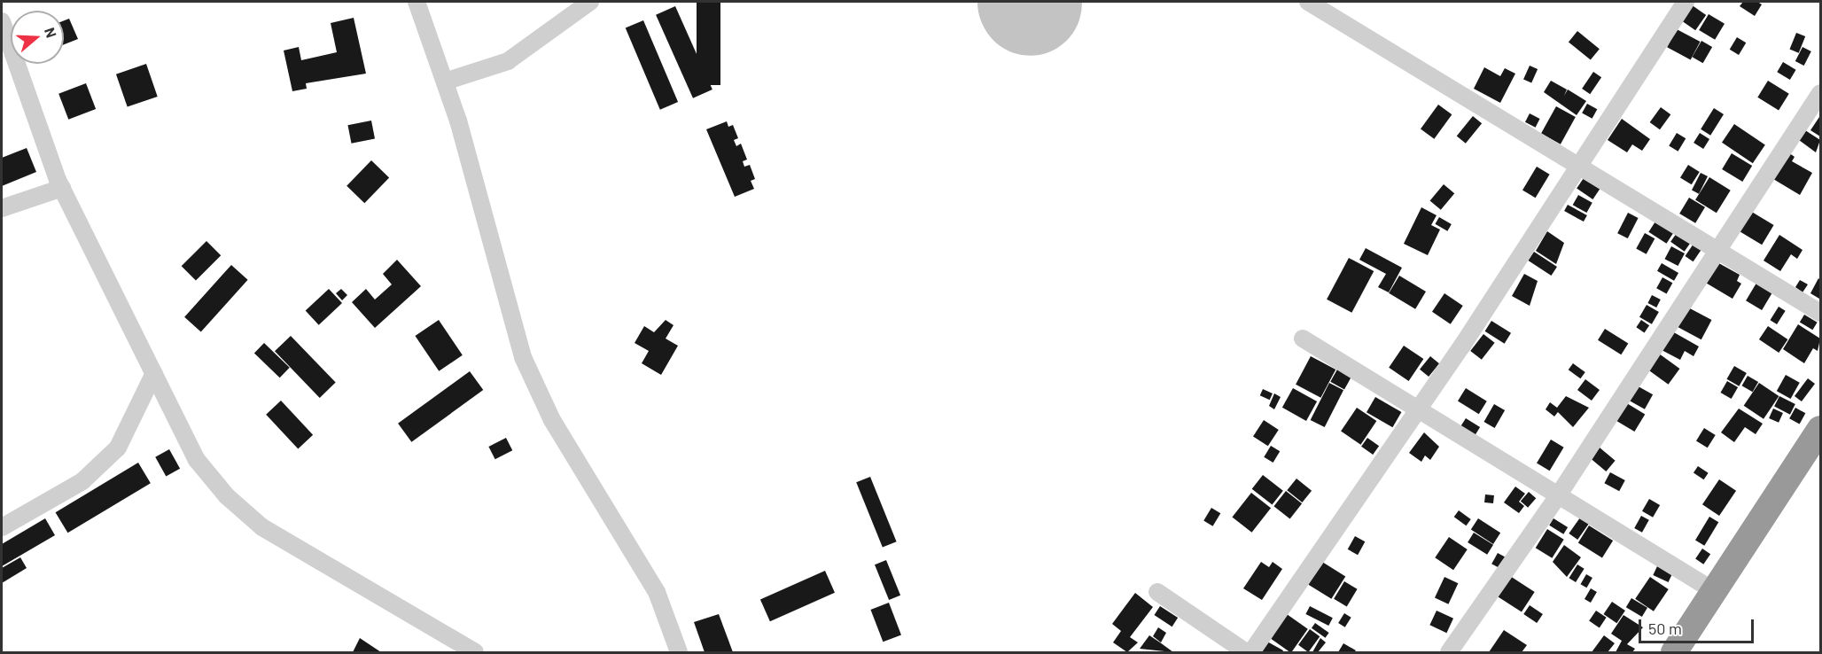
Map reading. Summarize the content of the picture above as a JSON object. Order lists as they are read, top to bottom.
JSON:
{
  "scale_bar": "50 m",
  "north": "right"
}
